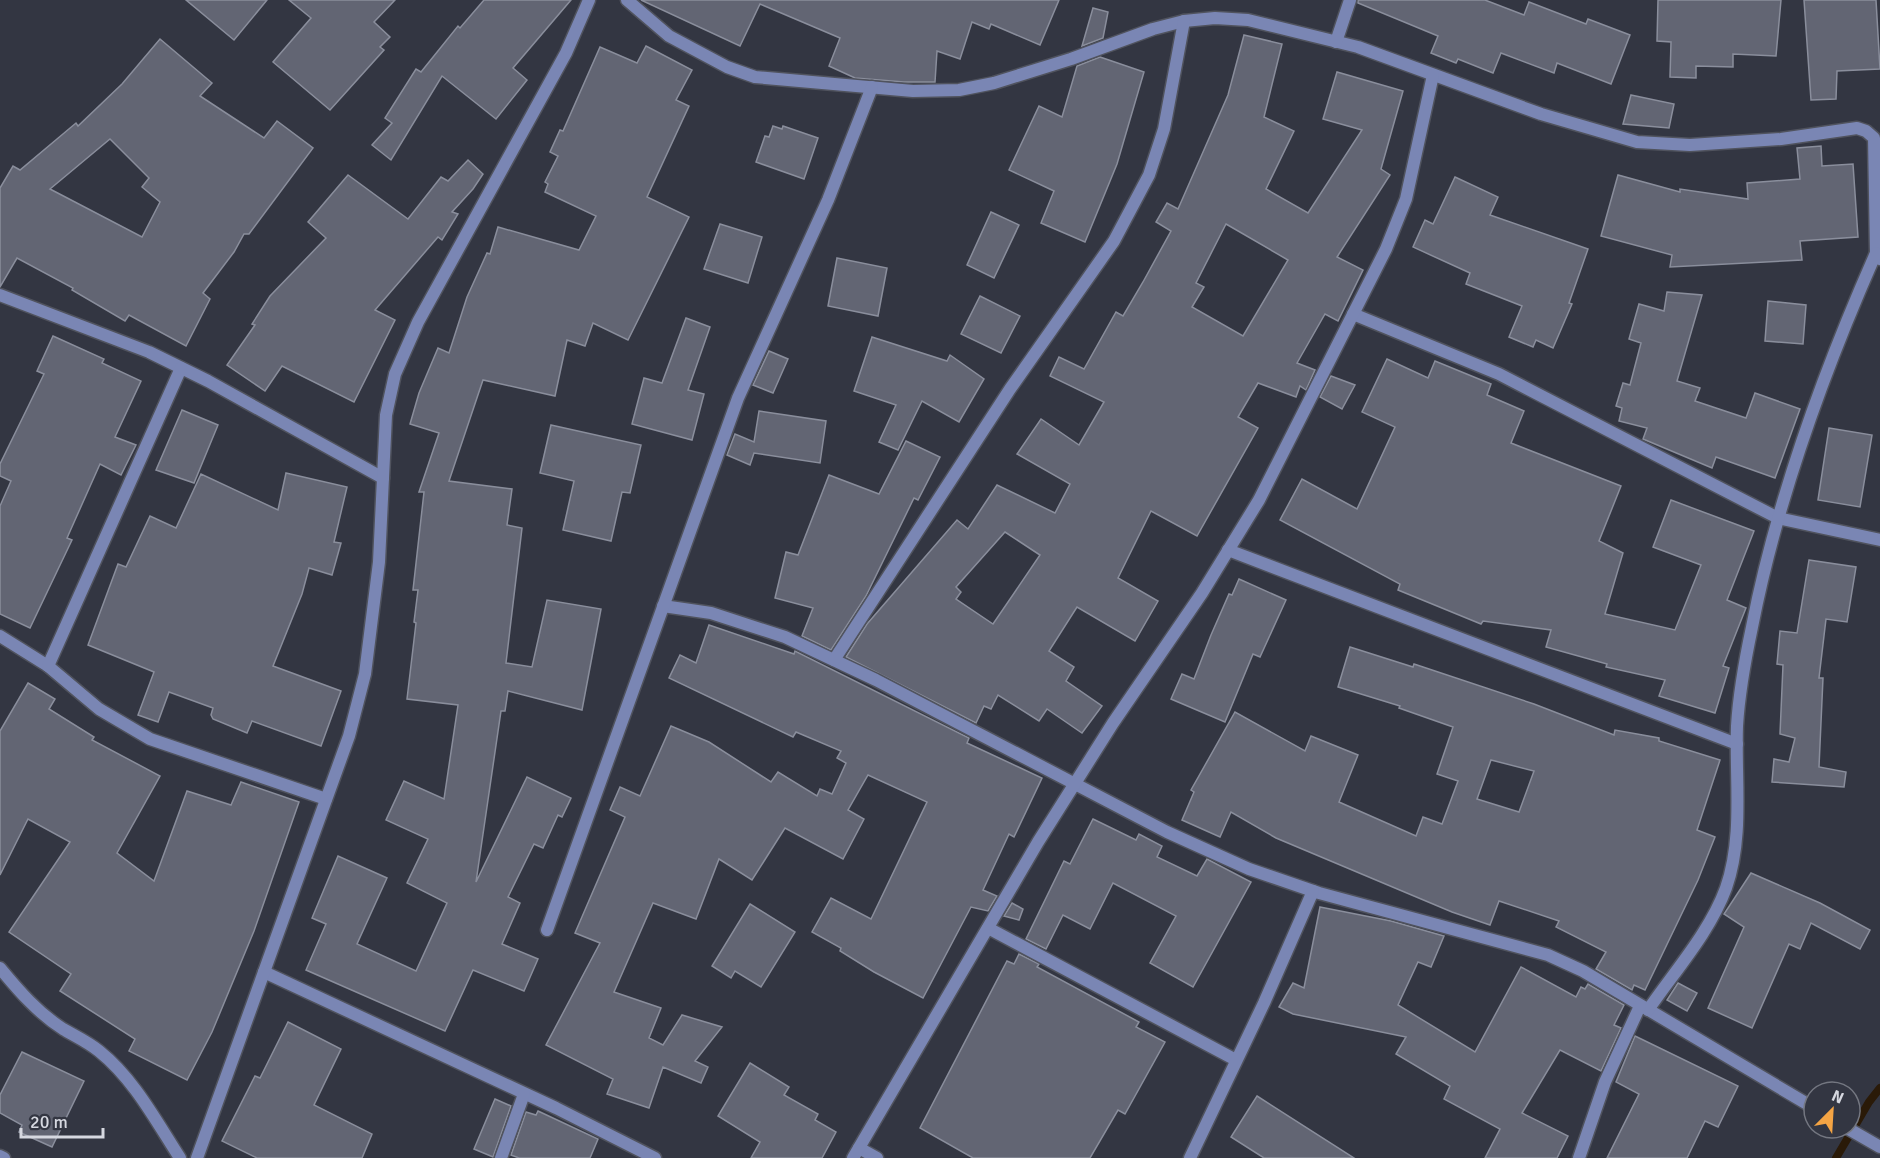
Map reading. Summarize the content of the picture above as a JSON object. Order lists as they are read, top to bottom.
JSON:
{
  "scale_bar": "20 m",
  "north": "top right"
}
